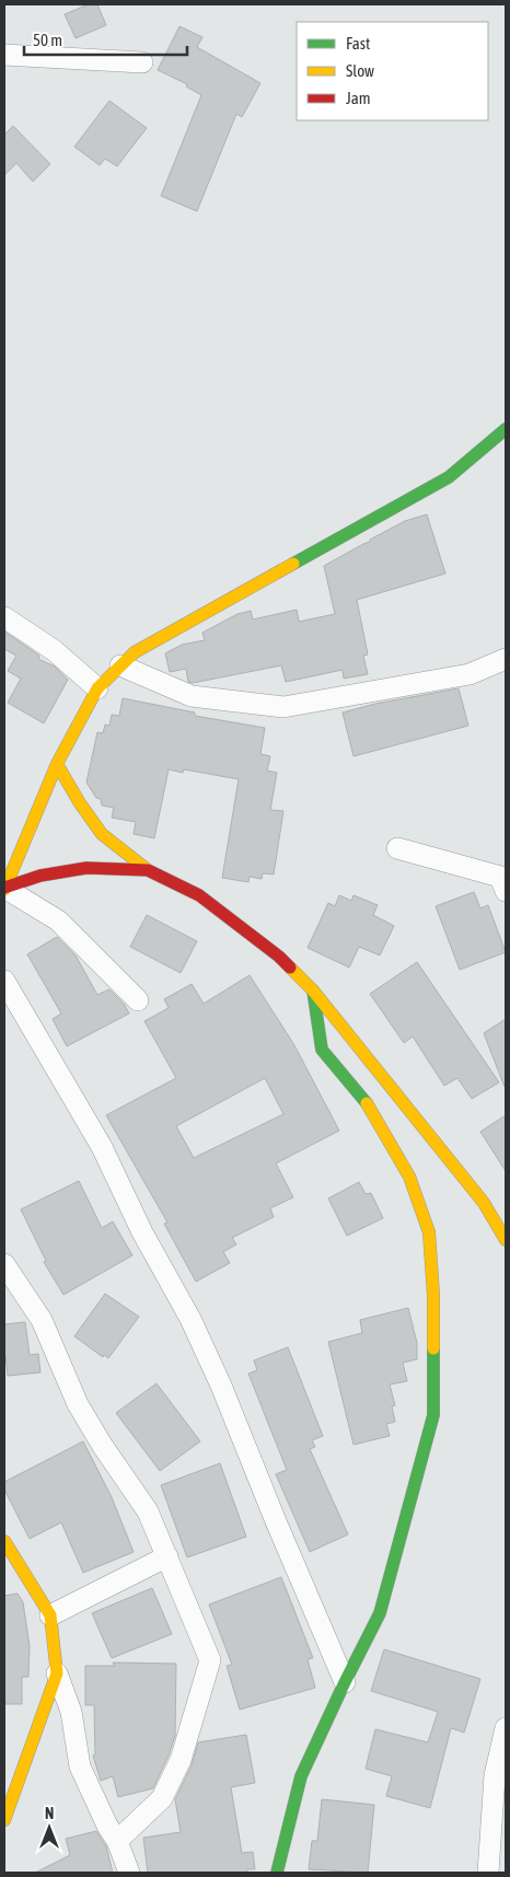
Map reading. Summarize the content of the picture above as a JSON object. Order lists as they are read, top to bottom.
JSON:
{
  "legend": ["Fast", "Slow", "Jam"],
  "scale_bar": "50 m",
  "north": "top"
}
